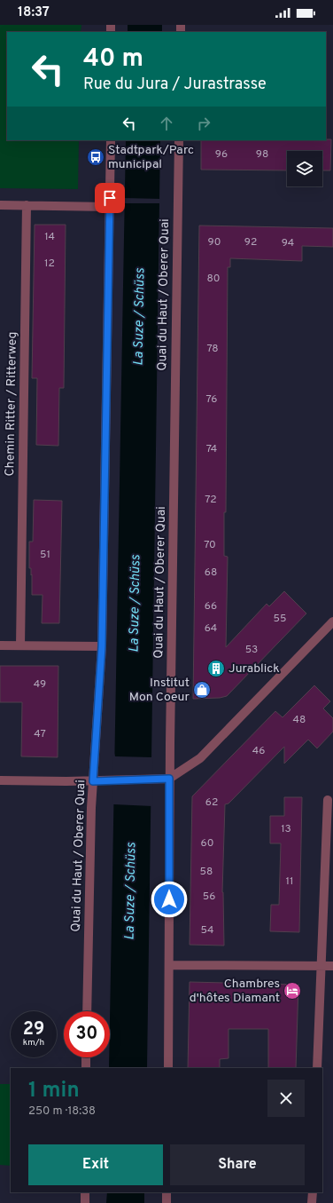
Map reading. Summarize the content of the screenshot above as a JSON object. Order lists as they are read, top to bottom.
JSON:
{
  "streets": {
    "street": ["Quai du Haut / Oberer Quai", "Chemin Ritter / Ritterweg"]
  },
  "water": ["La Suze / Schüss"],
  "places": {
    "bus stop": ["Stadtpark/Parc municipal"],
    "building": ["Jurablick"],
    "shop": ["Institut Mon Coeur"],
    "hotel": ["Chambres d'hôtes Diamant"]
  },
  "house_numbers": [
    "96",
    "98",
    "14",
    "90",
    "92",
    "94",
    "12",
    "80",
    "78",
    "76",
    "74",
    "72",
    "70",
    "51",
    "68",
    "66",
    "55",
    "64",
    "53",
    "49",
    "48",
    "47",
    "46",
    "62",
    "13",
    "60",
    "58",
    "11",
    "56",
    "54"
  ],
  "page": {
    "status": "18:37",
    "turn": ["40 m", "Rue du Jura / Jurastrasse"],
    "speed": "29 km/h",
    "limit": "30",
    "heading": ["1 min", "250 m · 18:38"],
    "buttons": ["Exit", "Share"]
  }
}
